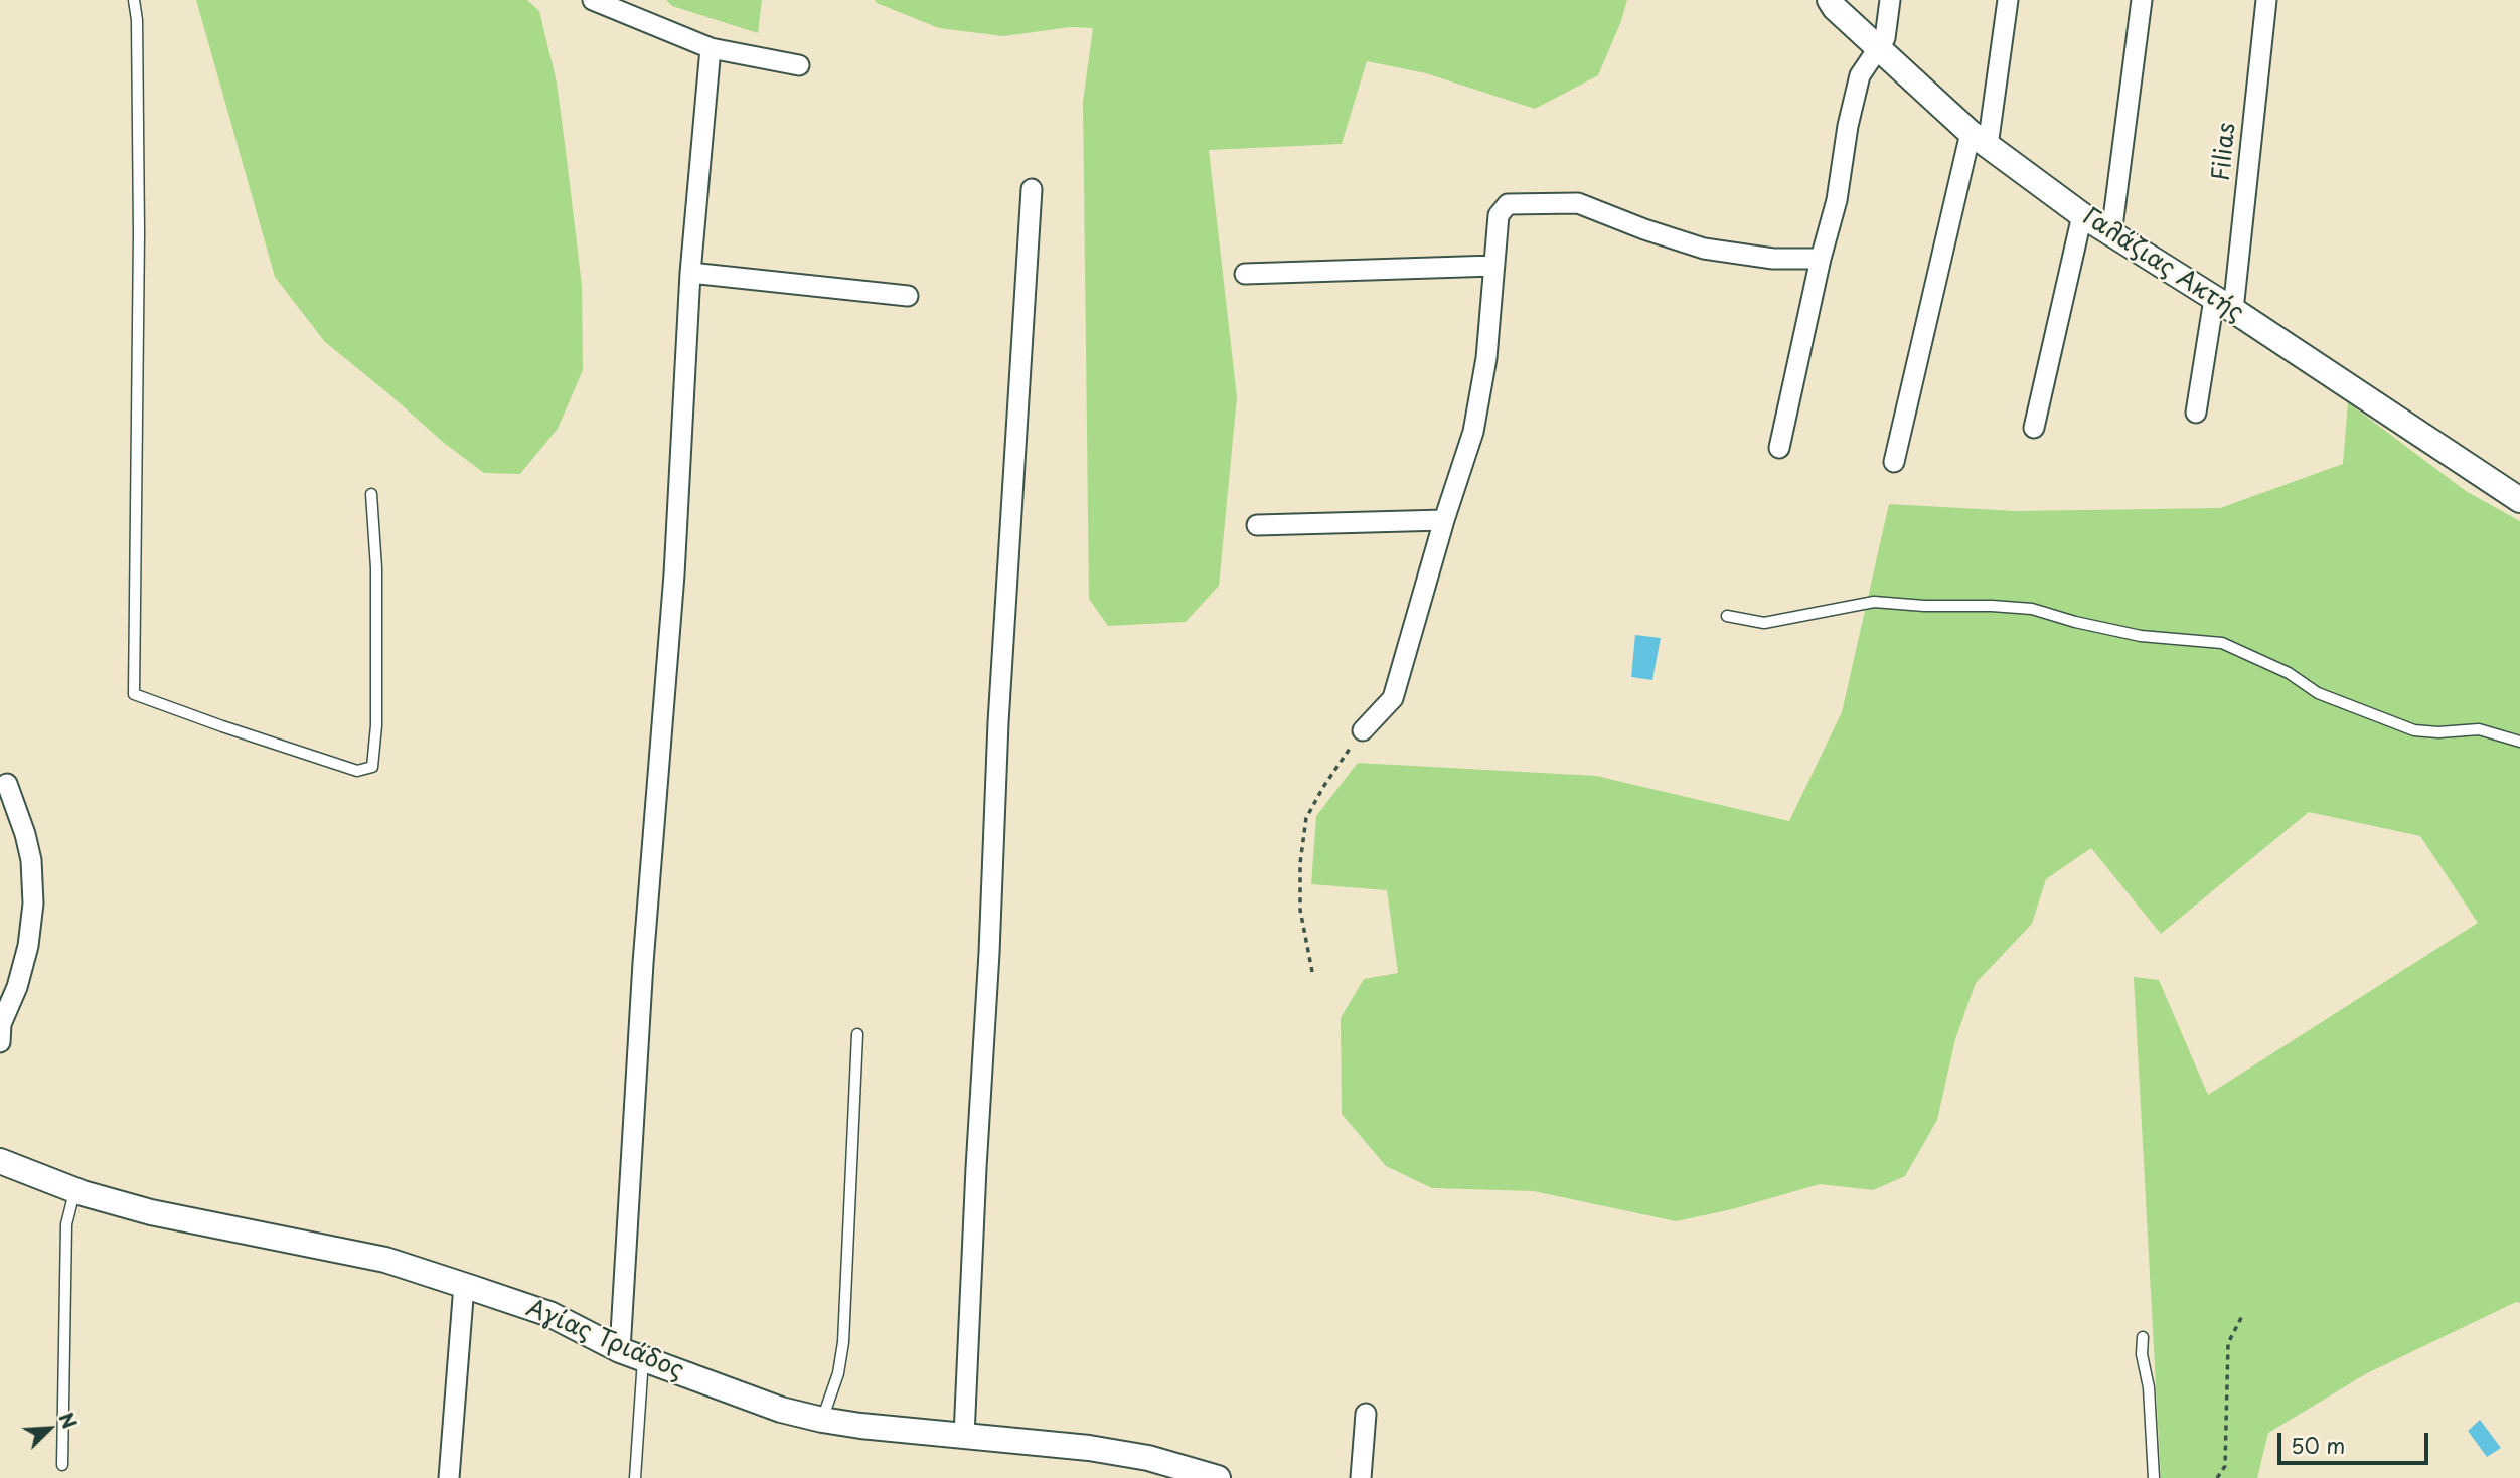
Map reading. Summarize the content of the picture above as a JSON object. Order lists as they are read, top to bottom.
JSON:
{
  "streets": {
    "street": ["Filias", "Γαλάζιας Ακτής", "Αγίας Τριάδος"]
  },
  "crossings": [
    ["Filias", "Γαλάζιας Ακτής"]
  ],
  "scale_bar": "50 m",
  "north": "top right"
}
